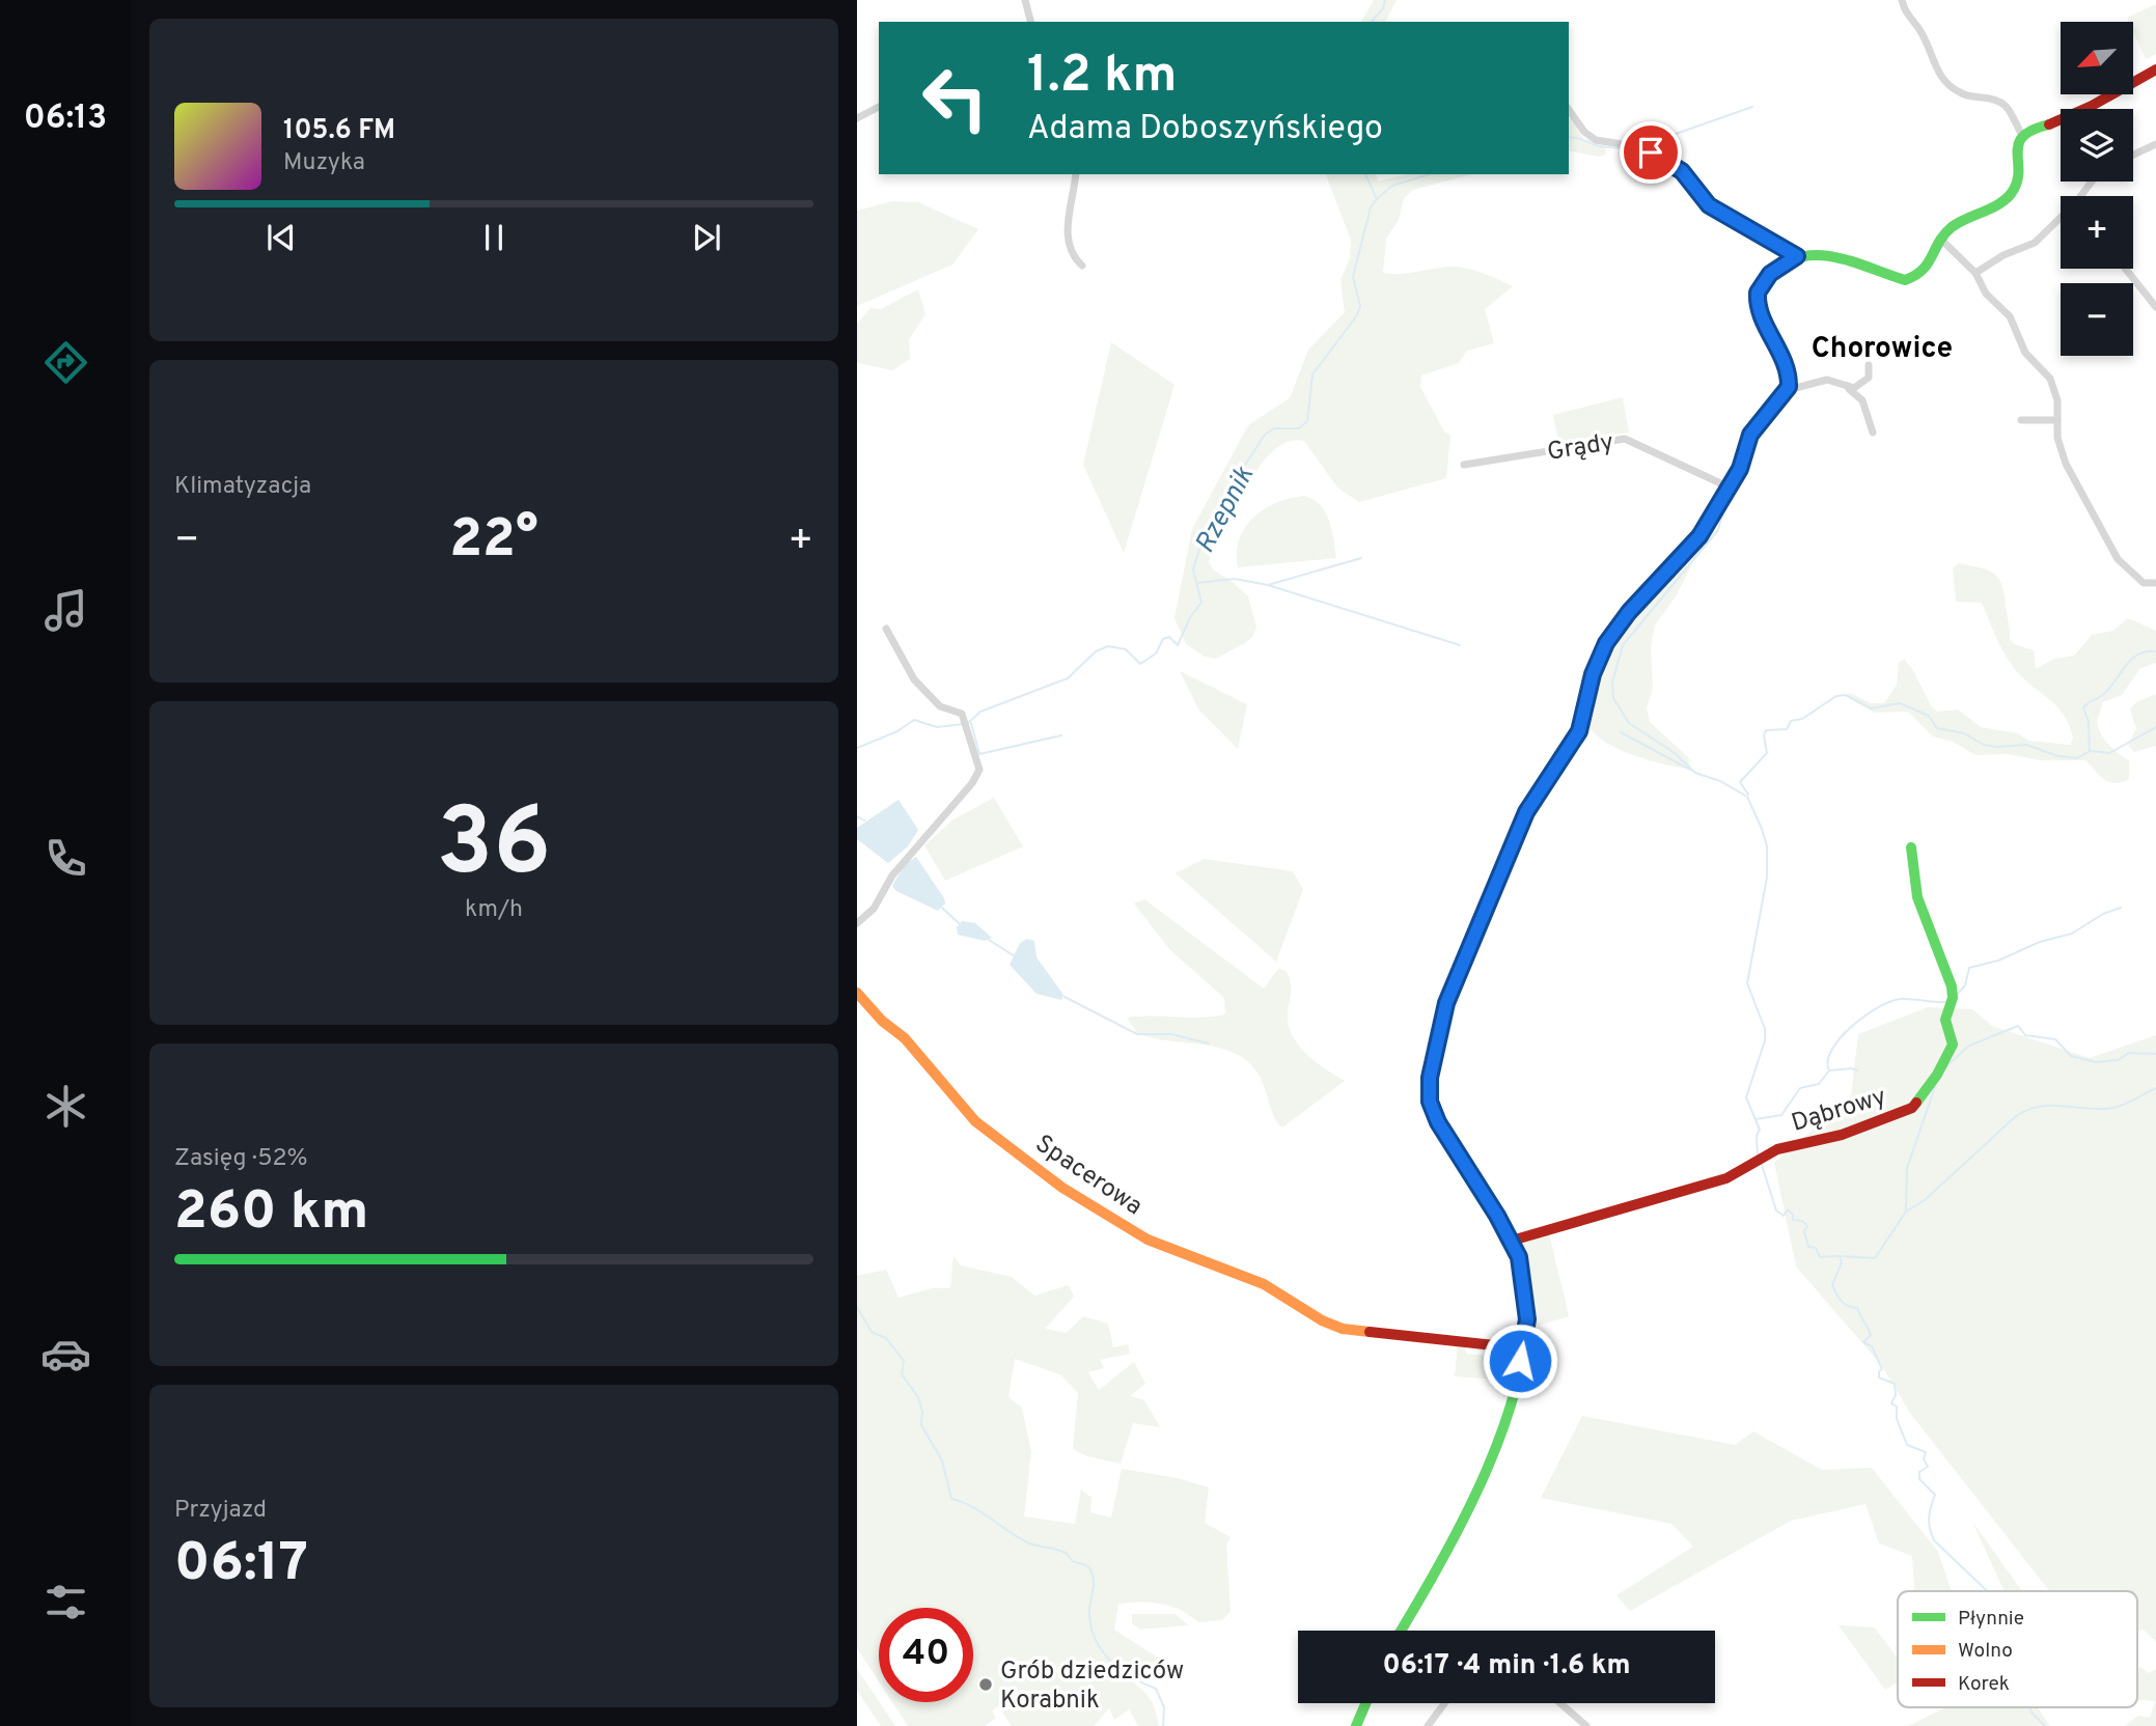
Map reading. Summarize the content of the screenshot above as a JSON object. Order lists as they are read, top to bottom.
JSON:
{
  "streets": {
    "street": ["Grądy", "Dąbrowy", "Spacerowa"]
  },
  "districts": ["Chorowice"],
  "water": ["Rzepnik"],
  "places": ["Grób dziedziców Korabnik"],
  "legend": ["Płynnie", "Wolno", "Korek"],
  "north": "bottom left",
  "page": {
    "tabs": "06:13",
    "map_buttons": ["+", "−"],
    "turn": ["1.2 km", "Adama Doboszyńskiego"],
    "song": ["105.6 FM", "Muzyka"],
    "tile": [
      "Klimatyzacja",
      ["36", "km/h"],
      ["Zasięg · 52%", "260 km"],
      ["Przyjazd", "06:17"]
    ],
    "heat": ["−", "22°", "+"],
    "limit": "40",
    "trip": "06:17 · 4 min · 1.6 km"
  }
}
